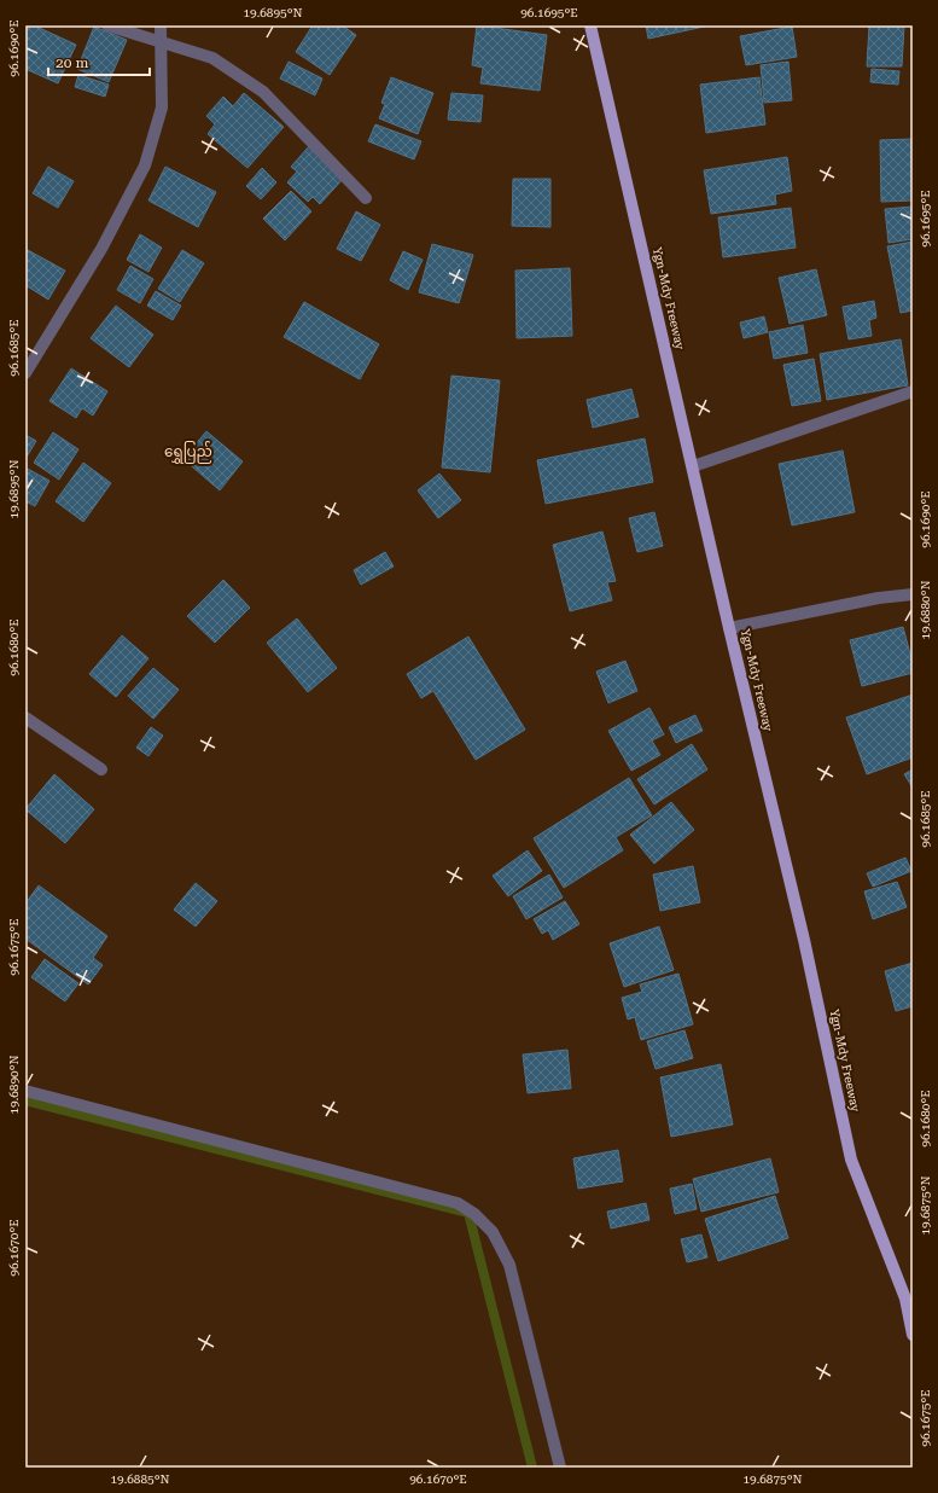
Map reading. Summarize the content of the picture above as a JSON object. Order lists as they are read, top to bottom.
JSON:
{
  "streets": {
    "main road": ["Ygn-Mdy Freeway"]
  },
  "districts": ["ရွှေပြည်"],
  "scale_bar": "20 m",
  "coordinates": [
    "19.6895°N",
    "96.1695°E",
    "96.1690°E",
    "96.1685°E",
    "19.6880°N",
    "96.1680°E",
    "96.1675°E",
    "19.6890°N",
    "19.6875°N",
    "96.1670°E",
    "19.6885°N"
  ]
}
